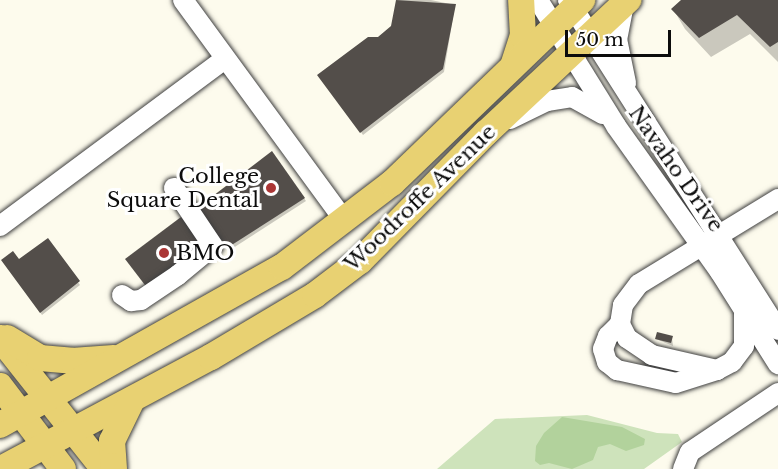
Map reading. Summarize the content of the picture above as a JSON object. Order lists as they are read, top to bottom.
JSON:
{
  "streets": {
    "main road": ["Woodroffe Avenue"],
    "street": ["Navaho Drive"]
  },
  "crossings": [
    ["Navaho Drive", "Woodroffe Avenue"]
  ],
  "places": ["College Square Dental", "BMO"],
  "scale_bar": "50 m"
}
